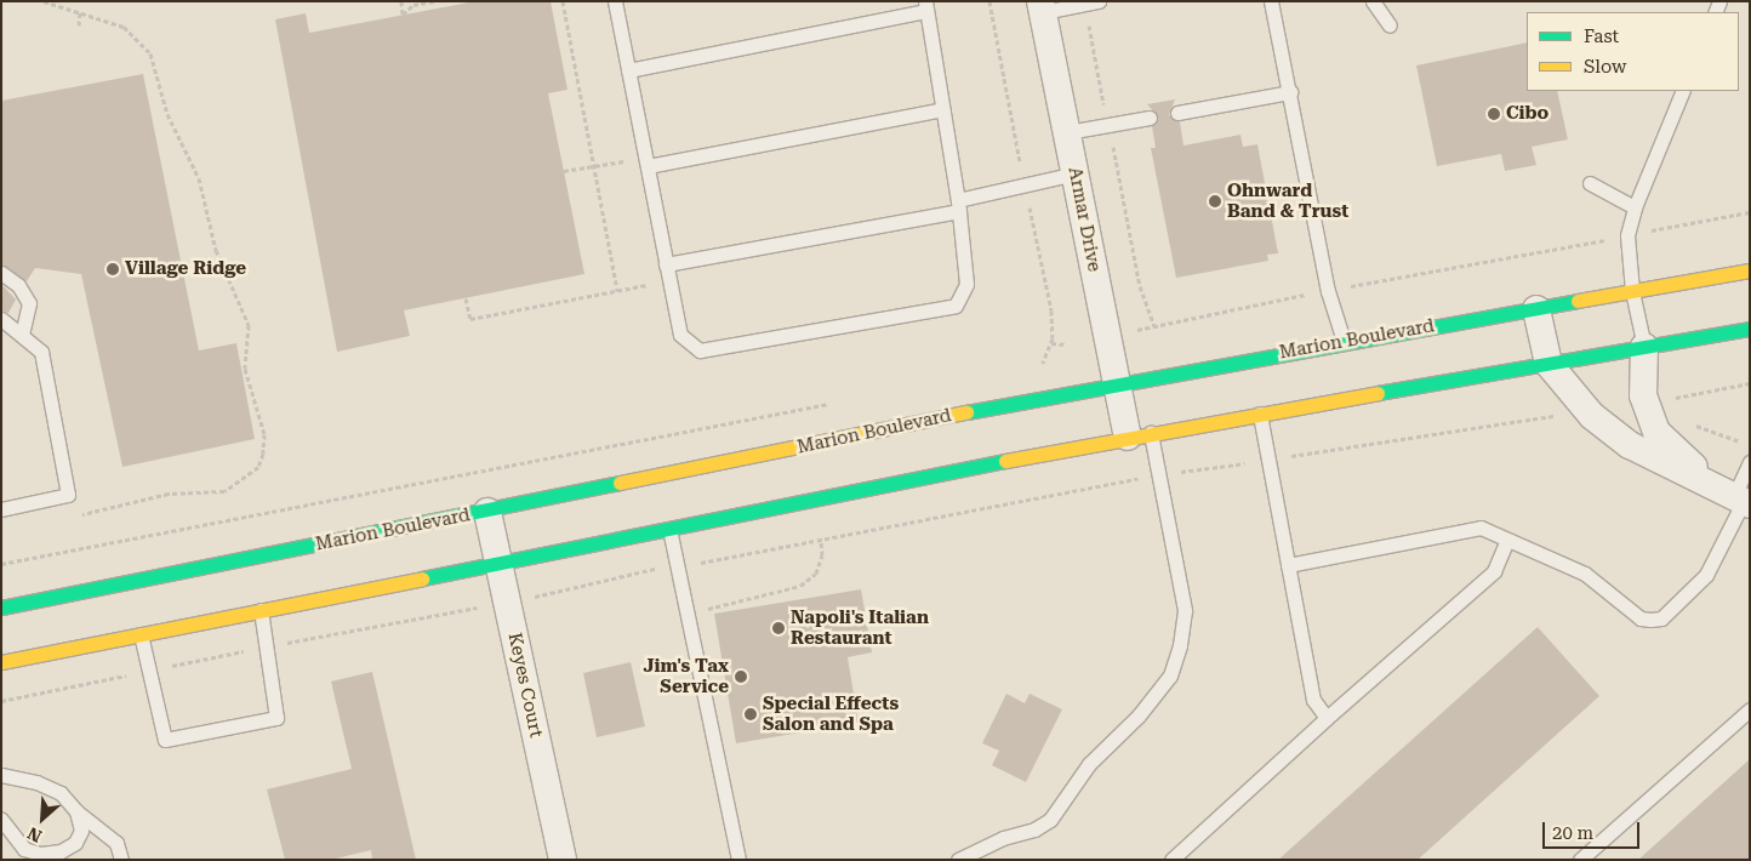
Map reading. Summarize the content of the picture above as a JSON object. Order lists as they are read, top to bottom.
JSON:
{
  "streets": {
    "main road": ["Marion Boulevard"],
    "street": ["Armar Drive", "Keyes Court"]
  },
  "crossings": [
    ["Armar Drive", "Marion Boulevard"],
    ["Marion Boulevard", "Keyes Court"]
  ],
  "places": [
    "Cibo",
    "Ohnward Band & Trust",
    "Village Ridge",
    "Napoli's Italian Restaurant",
    "Jim's Tax Service",
    "Special Effects Salon and Spa"
  ],
  "legend": ["Fast", "Slow"],
  "scale_bar": "20 m",
  "north": "bottom left"
}
